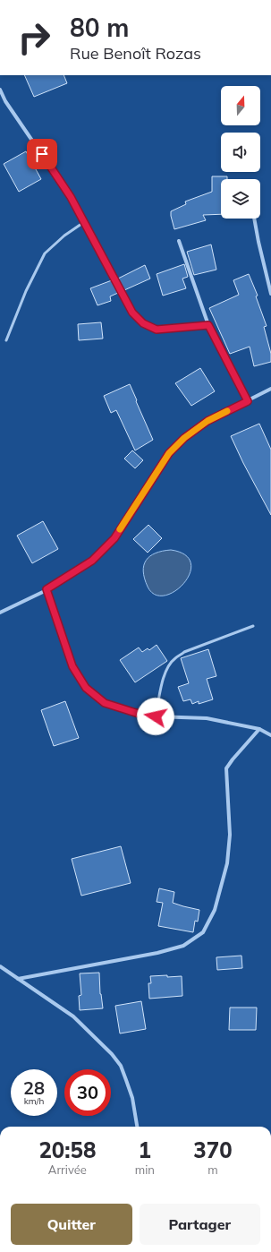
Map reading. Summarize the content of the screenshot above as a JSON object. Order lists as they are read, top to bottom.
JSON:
{
  "north": "top",
  "page": {
    "turn": ["80 m", "Rue Benoît Rozas"],
    "speed": "28 km/h",
    "limit": "30",
    "eta": [
      "20:58",
      "Arrivée",
      "1",
      "min",
      "370",
      "m"
    ],
    "buttons": ["Quitter", "Partager"]
  }
}
